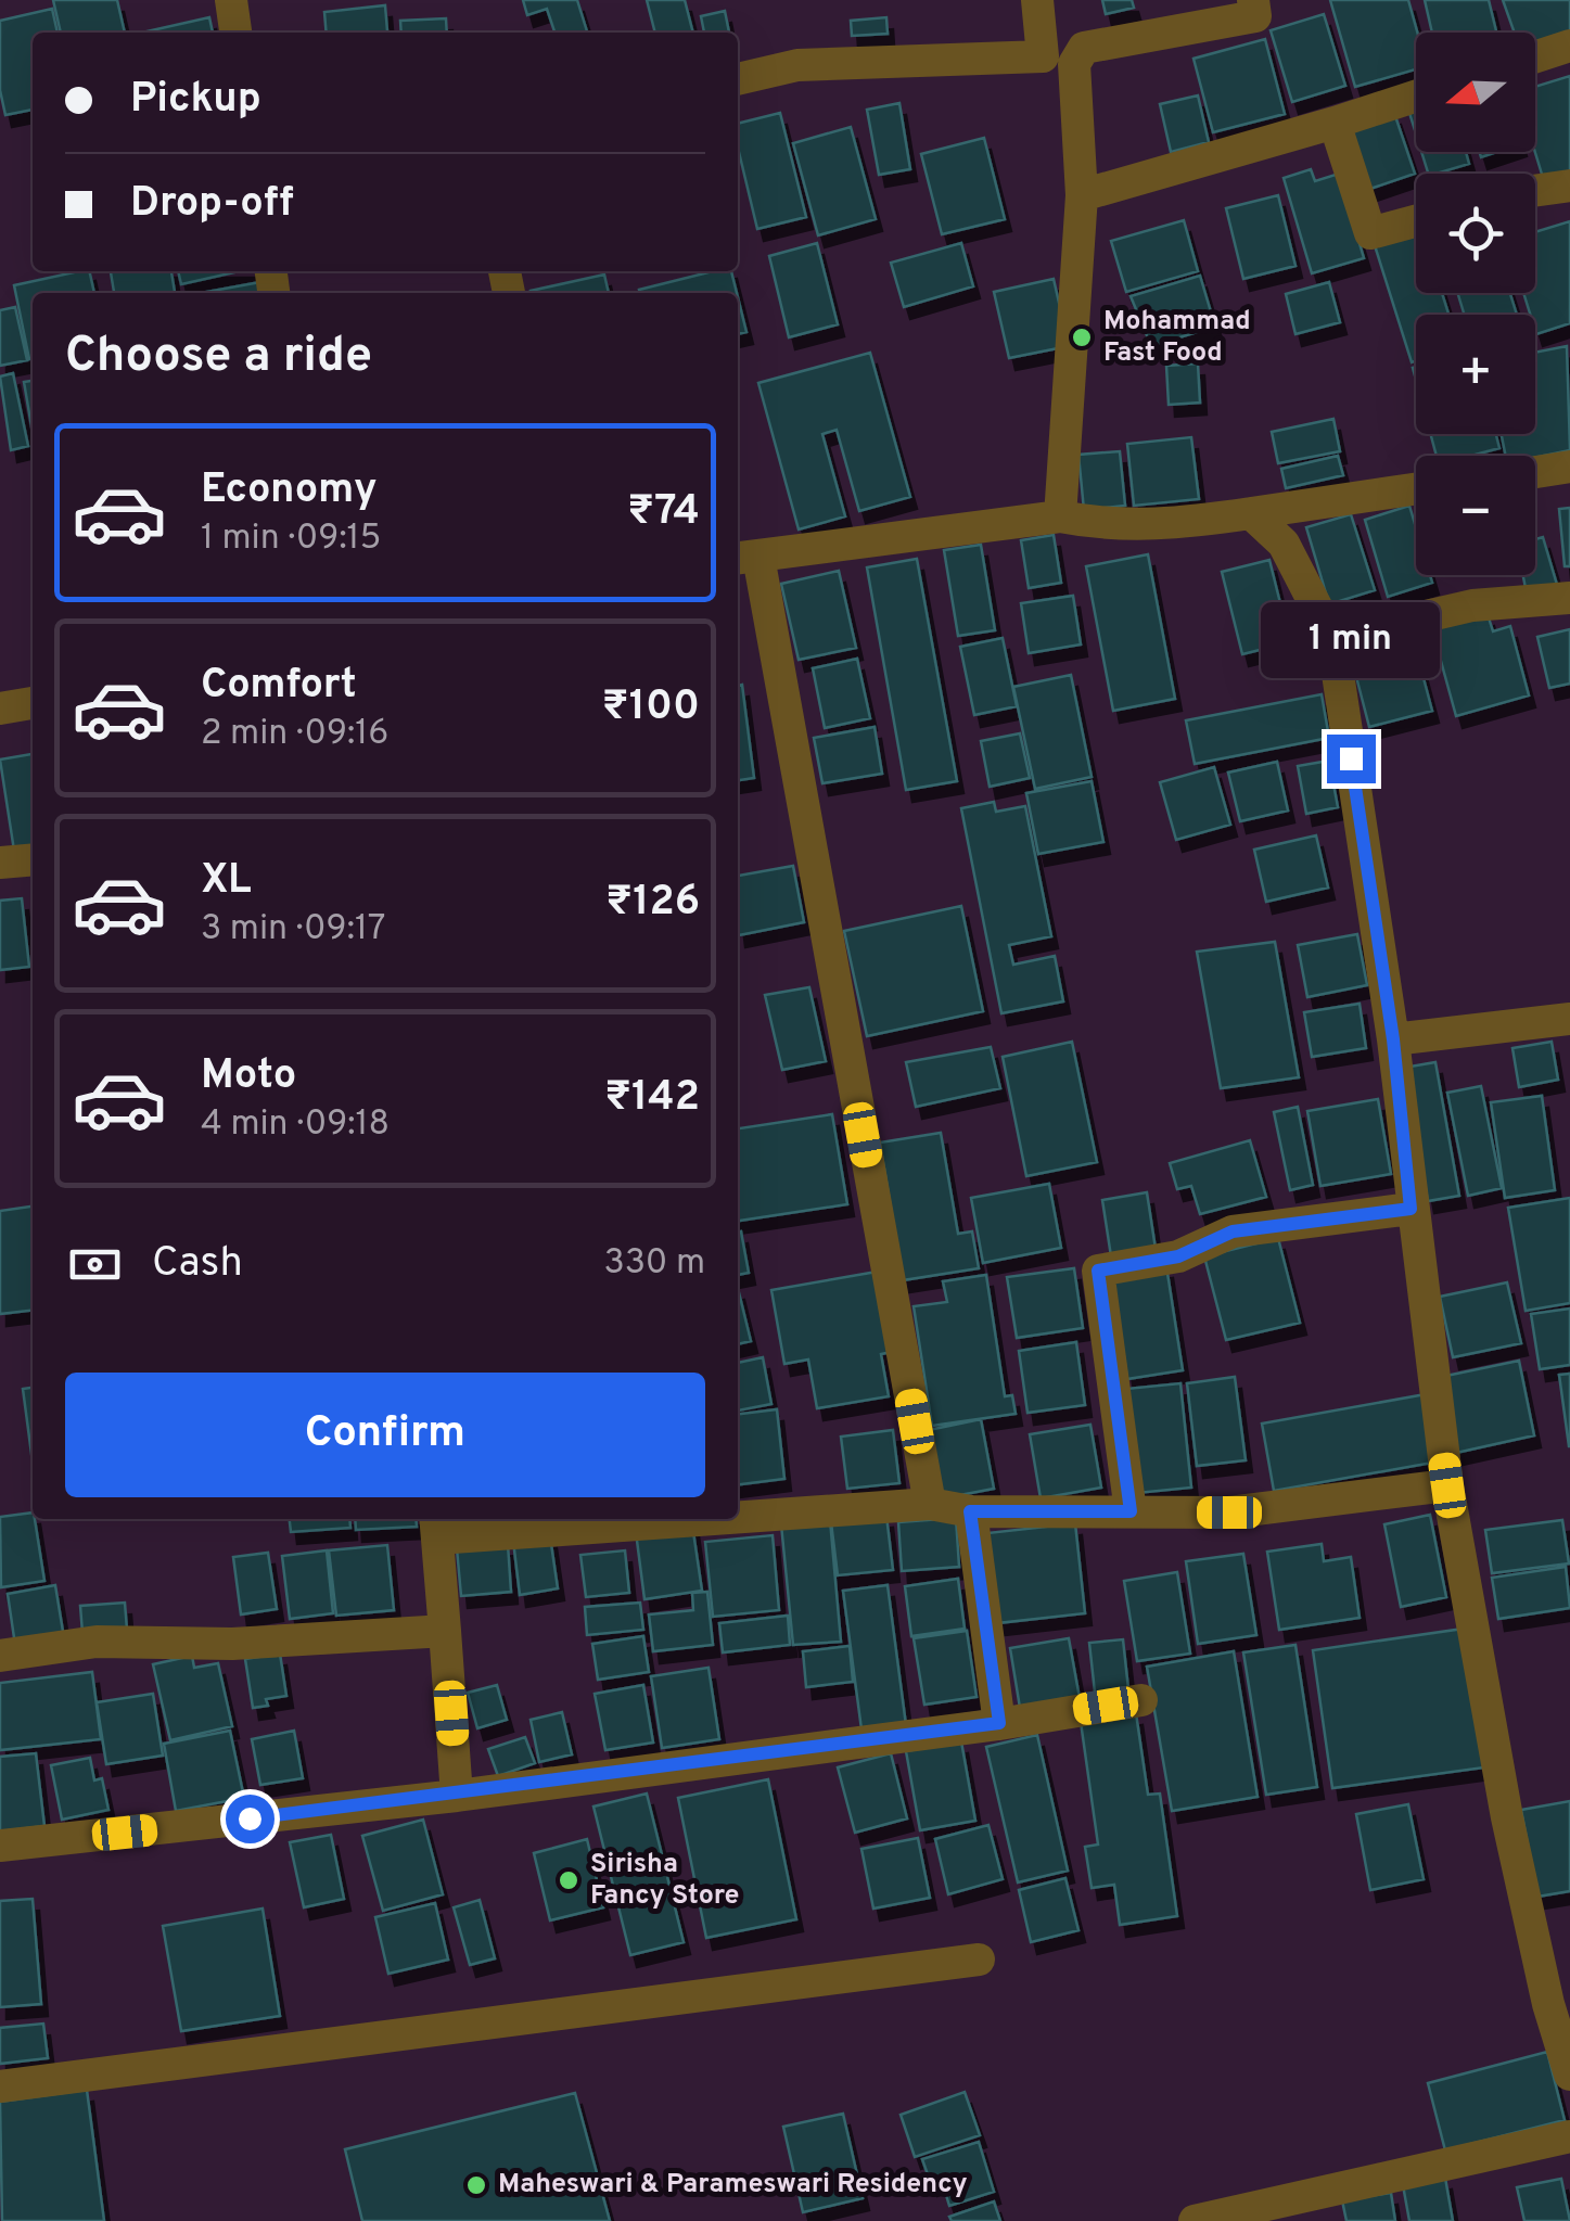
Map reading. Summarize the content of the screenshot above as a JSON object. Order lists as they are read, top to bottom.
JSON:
{
  "places": ["Mohammad Fast Food", "Sirisha Fancy Store", "Maheswari & Parameswari Residency"],
  "north": "left",
  "page": {
    "map_buttons": ["+", "−"],
    "banner": ["Pickup", "Drop-off"],
    "heading": "Choose a ride",
    "list": [
      {
        "name": "Economy",
        "note": "1 min · 09:15",
        "value": "₹74"
      },
      {
        "name": "Comfort",
        "note": "2 min · 09:16",
        "value": "₹100"
      },
      {
        "name": "XL",
        "note": "3 min · 09:17",
        "value": "₹126"
      },
      {
        "name": "Moto",
        "note": "4 min · 09:18",
        "value": "₹142"
      }
    ],
    "bubble": "1 min",
    "pay": ["Cash", "330 m"],
    "buttons": "Confirm"
  }
}
